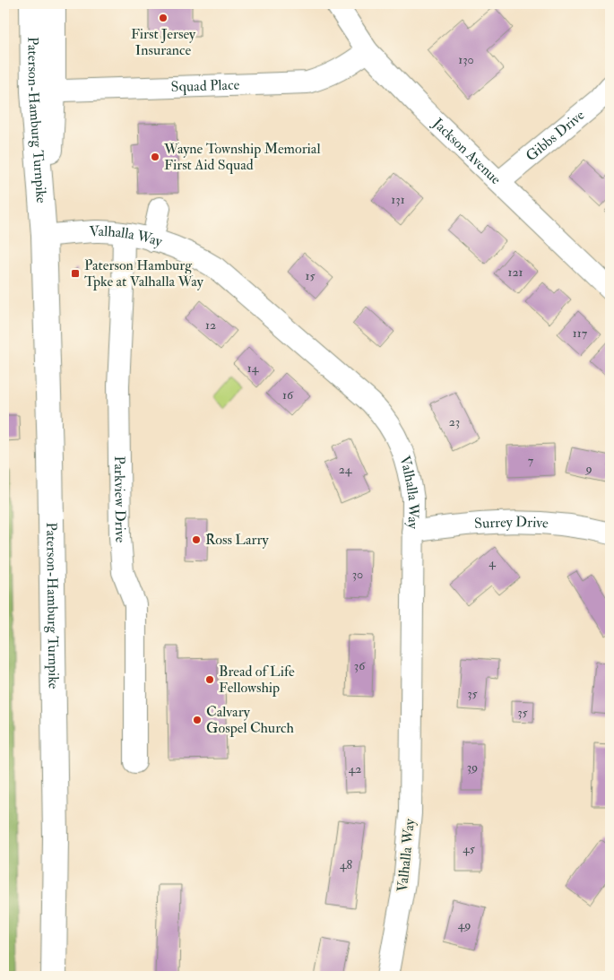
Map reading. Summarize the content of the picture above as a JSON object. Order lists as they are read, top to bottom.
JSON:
{
  "streets": {
    "main road": ["Paterson-Hamburg Turnpike"],
    "street": [
      "Squad Place",
      "Gibbs Drive",
      "Jackson Avenue",
      "Valhalla Way",
      "Parkview Drive",
      "Surrey Drive"
    ]
  },
  "crossings": [
    ["Squad Place", "Paterson-Hamburg Turnpike"],
    ["Squad Place", "Jackson Avenue"],
    ["Paterson-Hamburg Turnpike", "Valhalla Way"],
    ["Gibbs Drive", "Jackson Avenue"],
    ["Valhalla Way", "Parkview Drive"],
    ["Valhalla Way", "Surrey Drive"]
  ],
  "places": {
    "other": [
      "First Jersey Insurance",
      "Wayne Township Memorial First Aid Squad",
      "Ross Larry",
      "Bread of Life Fellowship",
      "Calvary Gospel Church"
    ],
    "transit": ["Paterson Hamburg Tpke at Valhalla Way"]
  },
  "house_numbers": [
    "130",
    "131",
    "121",
    "15",
    "12",
    "117",
    "14",
    "16",
    "23",
    "7",
    "9",
    "24",
    "4",
    "30",
    "36",
    "35",
    "35",
    "39",
    "42",
    "45",
    "48",
    "49"
  ]
}
